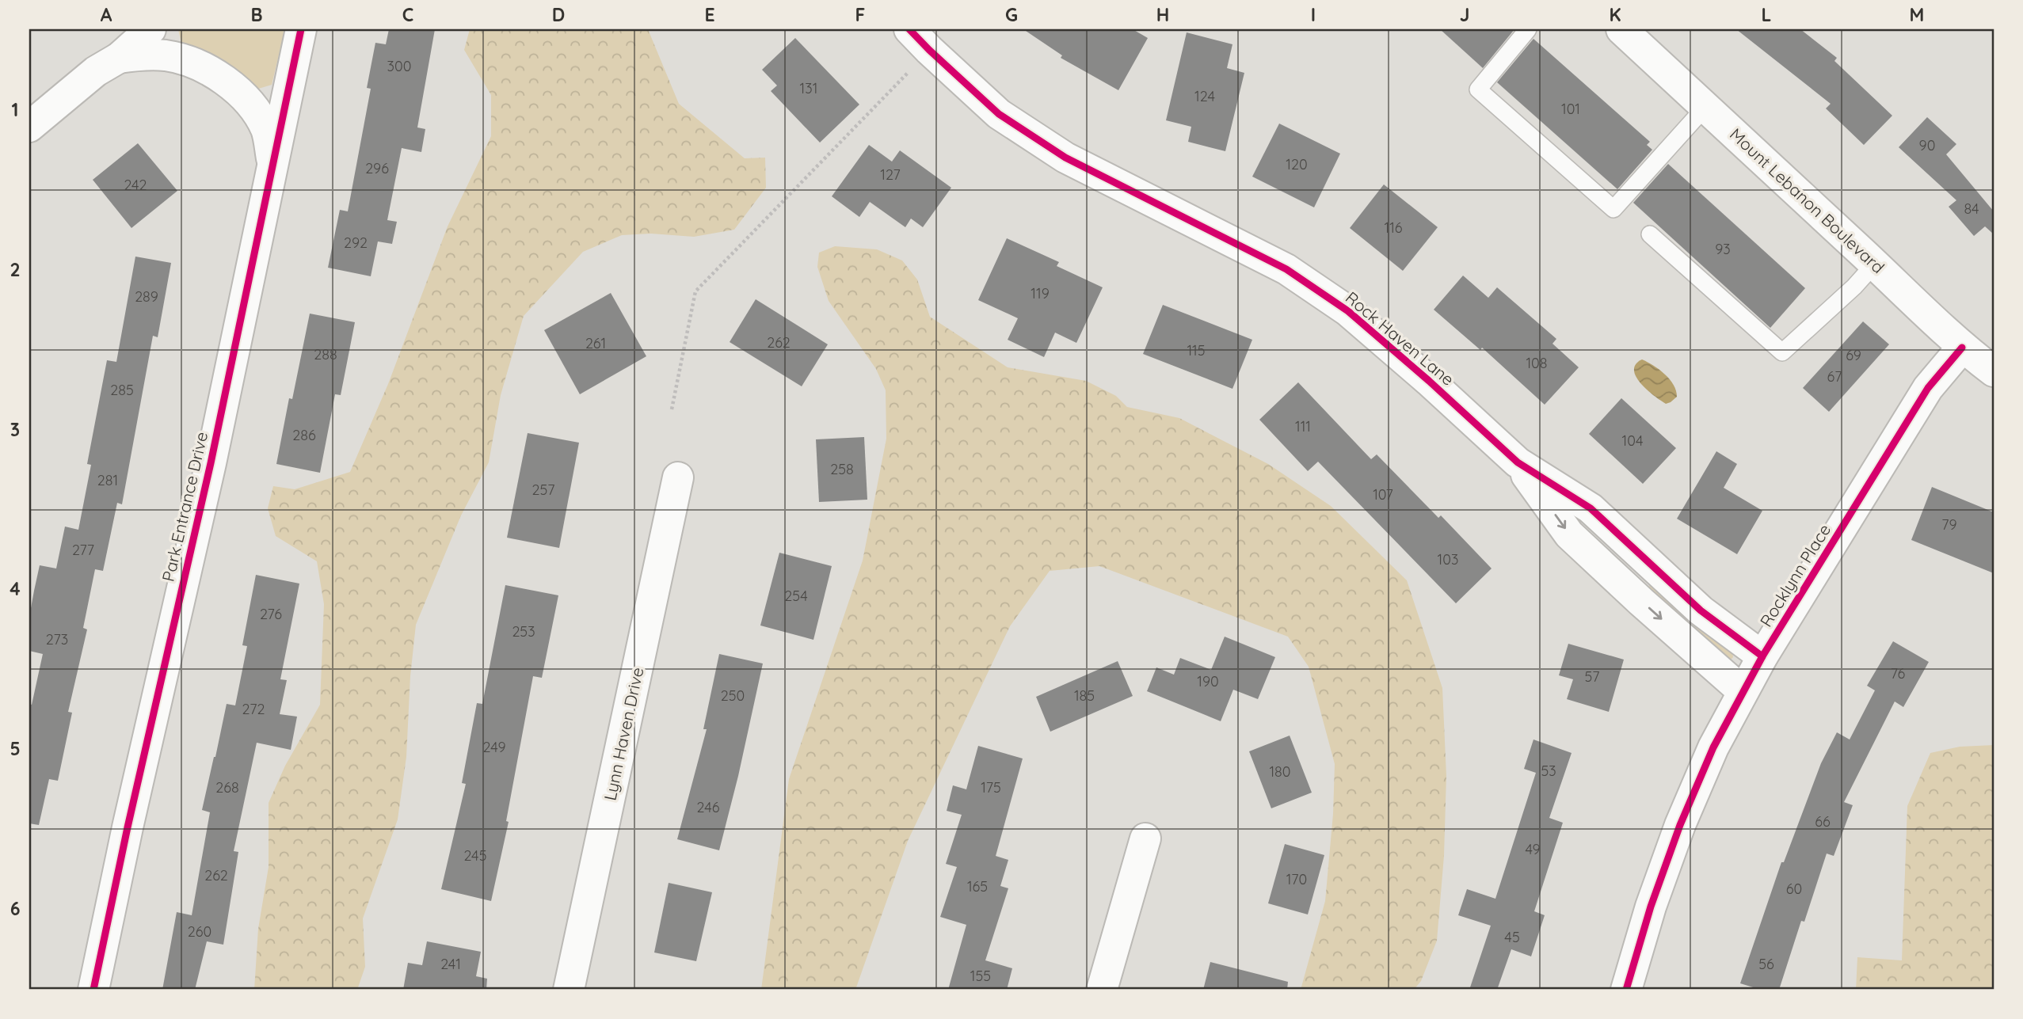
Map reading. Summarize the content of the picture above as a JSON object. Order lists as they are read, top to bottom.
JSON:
{
  "streets": {
    "street": [
      "Mount Lebanon Boulevard",
      "Rock Haven Lane",
      "Park Entrance Drive",
      "Rocklynn Place",
      "Lynn Haven Drive"
    ]
  },
  "crossings": [
    ["Mount Lebanon Boulevard", "Rocklynn Place"],
    ["Rock Haven Lane", "Rocklynn Place"]
  ],
  "house_numbers": [
    "300",
    "131",
    "124",
    "101",
    "90",
    "120",
    "296",
    "127",
    "242",
    "84",
    "116",
    "292",
    "93",
    "119",
    "289",
    "262",
    "261",
    "115",
    "288",
    "69",
    "108",
    "67",
    "285",
    "111",
    "286",
    "104",
    "258",
    "281",
    "257",
    "107",
    "79",
    "277",
    "103",
    "254",
    "276",
    "253",
    "273",
    "76",
    "57",
    "190",
    "250",
    "185",
    "272",
    "249",
    "53",
    "180",
    "268",
    "175",
    "246",
    "66",
    "49",
    "245",
    "262",
    "170",
    "165",
    "60",
    "260",
    "45",
    "241",
    "56",
    "155"
  ],
  "grid": {
    "columns": [
      "A",
      "B",
      "C",
      "D",
      "E",
      "F",
      "G",
      "H",
      "I",
      "J",
      "K",
      "L",
      "M"
    ],
    "rows": [
      "1",
      "2",
      "3",
      "4",
      "5",
      "6"
    ]
  }
}
